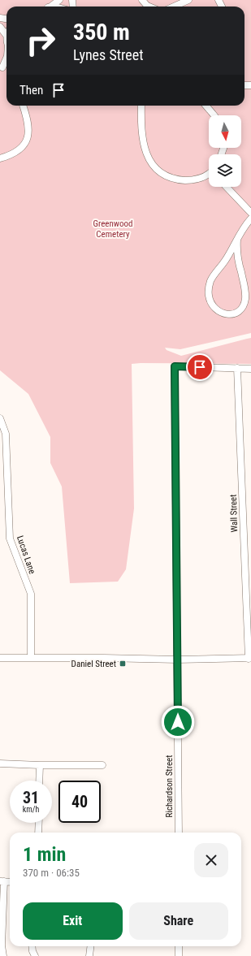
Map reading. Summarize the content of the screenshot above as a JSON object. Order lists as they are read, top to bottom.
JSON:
{
  "streets": {
    "street": ["Wall Street", "Lucas Lane", "Richardson Street"]
  },
  "crossings": [
    ["Wall Street", "Richardson Street"]
  ],
  "parks": ["Greenwood Cemetery"],
  "places": {
    "transit": ["Daniel Street"]
  },
  "north": "bottom",
  "page": {
    "turn": ["350 m", "Lynes Street"],
    "then": "Then",
    "speed": "31 km/h",
    "limit": "40",
    "heading": ["1 min", "370 m · 06:35"],
    "buttons": ["Exit", "Share"]
  }
}
